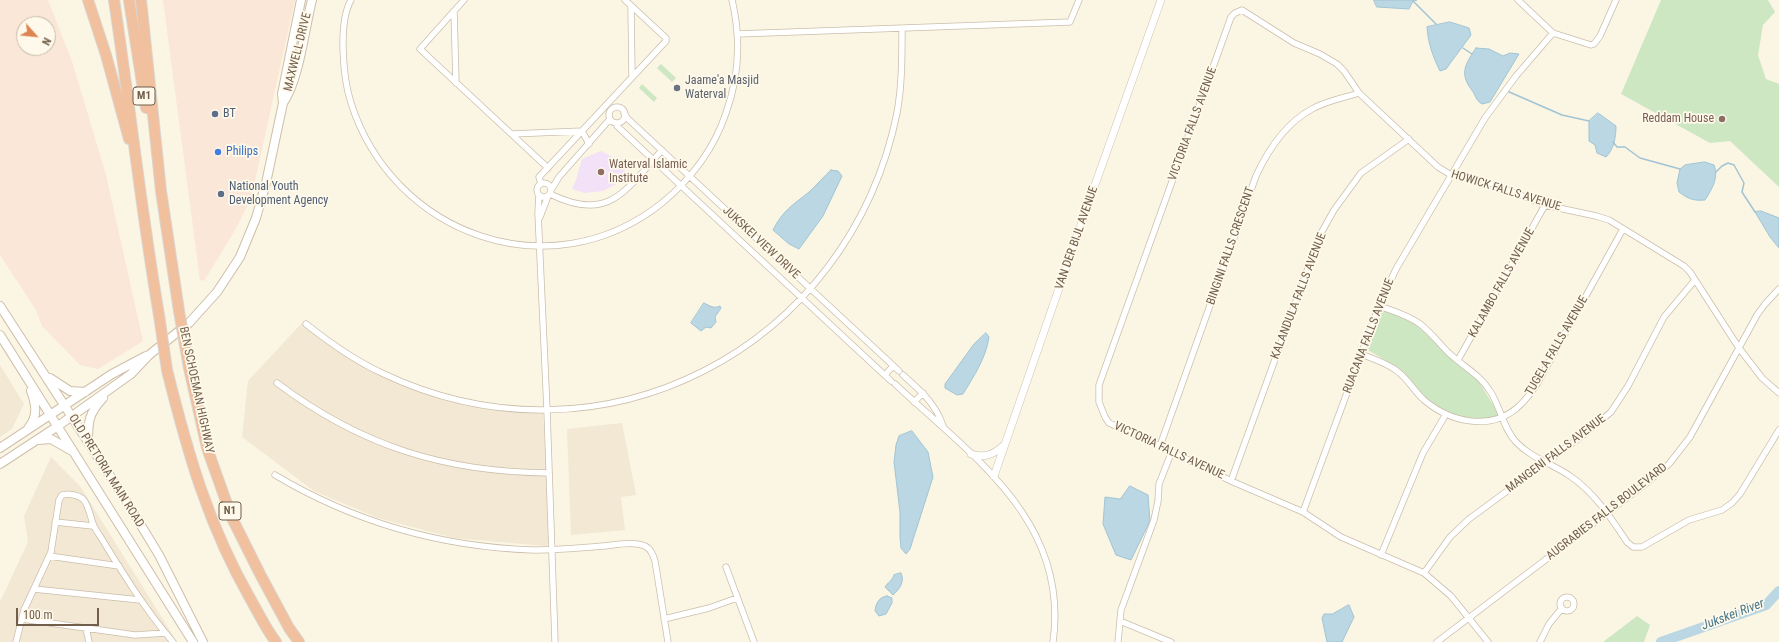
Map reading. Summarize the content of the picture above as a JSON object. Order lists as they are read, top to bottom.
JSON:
{
  "streets": {
    "highway": ["M1", "BEN SCHOEMAN HIGHWAY", "N1"],
    "main road": ["MAXWELL DRIVE", "OLD PRETORIA MAIN ROAD"],
    "street": [
      "VICTORIA FALLS AVENUE",
      "HOWICK FALLS AVENUE",
      "VAN DER BIJL AVENUE",
      "JUKSKEI VIEW DRIVE",
      "BINGINI FALLS CRESCENT",
      "KALAMBO FALLS AVENUE",
      "KALANDULA FALLS AVENUE",
      "RUACANA FALLS AVENUE",
      "TUGELA FALLS AVENUE",
      "MANGENI FALLS AVENUE",
      "AUGRABIES FALLS BOULEVARD"
    ]
  },
  "crossings": [
    ["MAXWELL DRIVE", "OLD PRETORIA MAIN ROAD"],
    ["M1", "BEN SCHOEMAN HIGHWAY"],
    ["VICTORIA FALLS AVENUE", "HOWICK FALLS AVENUE"],
    ["VICTORIA FALLS AVENUE", "BINGINI FALLS CRESCENT"],
    ["VICTORIA FALLS AVENUE", "KALANDULA FALLS AVENUE"],
    ["VICTORIA FALLS AVENUE", "RUACANA FALLS AVENUE"],
    ["VICTORIA FALLS AVENUE", "MANGENI FALLS AVENUE"],
    ["VICTORIA FALLS AVENUE", "AUGRABIES FALLS BOULEVARD"],
    ["HOWICK FALLS AVENUE", "BINGINI FALLS CRESCENT"],
    ["HOWICK FALLS AVENUE", "KALAMBO FALLS AVENUE"],
    ["HOWICK FALLS AVENUE", "KALANDULA FALLS AVENUE"],
    ["HOWICK FALLS AVENUE", "RUACANA FALLS AVENUE"],
    ["HOWICK FALLS AVENUE", "TUGELA FALLS AVENUE"],
    ["HOWICK FALLS AVENUE", "MANGENI FALLS AVENUE"],
    ["HOWICK FALLS AVENUE", "AUGRABIES FALLS BOULEVARD"],
    ["VAN DER BIJL AVENUE", "JUKSKEI VIEW DRIVE"],
    ["RUACANA FALLS AVENUE", "TUGELA FALLS AVENUE"]
  ],
  "water": ["Jukskei River"],
  "places": [
    "Jaame'a Masjid Waterval",
    "BT",
    "Reddam House",
    "Philips",
    "Waterval Islamic Institute",
    "National Youth Development Agency"
  ],
  "scale_bar": "100 m",
  "north": "bottom right"
}
